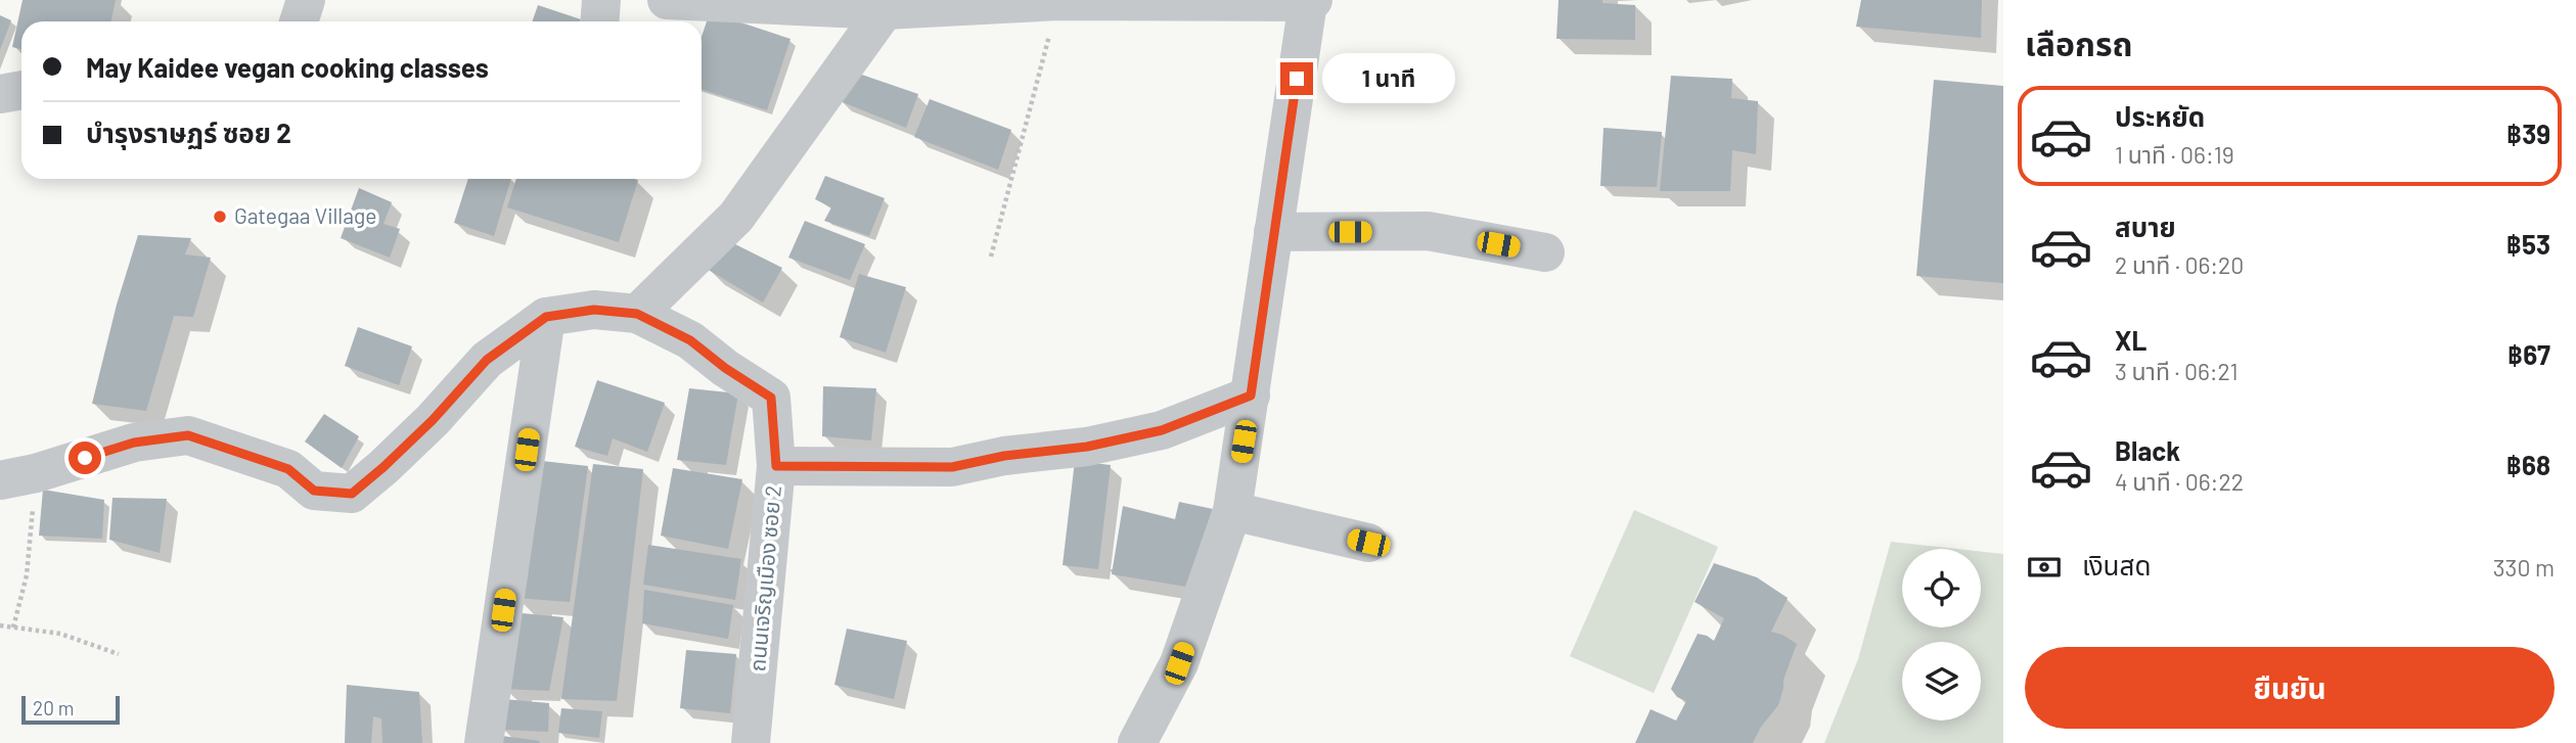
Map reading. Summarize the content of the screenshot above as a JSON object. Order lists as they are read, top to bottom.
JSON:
{
  "streets": {
    "street": ["ถนนเจริญเมือง ซอย 2"]
  },
  "places": ["Gategaa Village"],
  "scale_bar": "20 m",
  "page": {
    "heading": "เลือกรถ",
    "banner": ["May Kaidee vegan cooking classes", "บำรุงราษฏร์ ซอย 2"],
    "bubble": "1 นาที",
    "list": [
      {
        "name": "ประหยัด",
        "note": "1 นาที · 06:19",
        "value": "฿39"
      },
      {
        "name": "สบาย",
        "note": "2 นาที · 06:20",
        "value": "฿53"
      },
      {
        "name": "XL",
        "note": "3 นาที · 06:21",
        "value": "฿67"
      },
      {
        "name": "Black",
        "note": "4 นาที · 06:22",
        "value": "฿68"
      }
    ],
    "pay": ["เงินสด", "330 m"],
    "buttons": "ยืนยัน",
    "scale": "20 m"
  }
}
